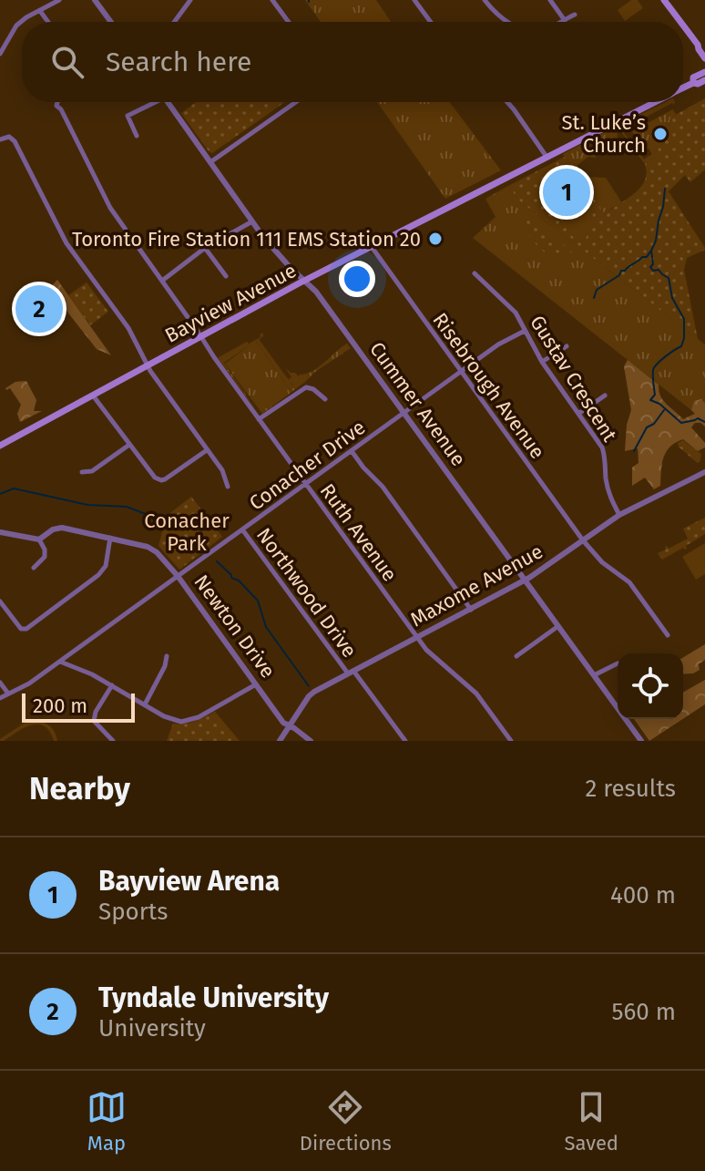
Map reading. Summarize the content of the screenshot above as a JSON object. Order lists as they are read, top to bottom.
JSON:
{
  "streets": {
    "main road": ["Bayview Avenue"],
    "street": [
      "Gustav Crescent",
      "Risebrough Avenue",
      "Cummer Avenue",
      "Conacher Drive",
      "Ruth Avenue",
      "Maxome Avenue",
      "Northwood Drive",
      "Newton Drive"
    ]
  },
  "crossings": [
    ["Bayview Avenue", "Risebrough Avenue"],
    ["Bayview Avenue", "Cummer Avenue"],
    ["Bayview Avenue", "Ruth Avenue"],
    ["Gustav Crescent", "Conacher Drive"],
    ["Gustav Crescent", "Maxome Avenue"],
    ["Risebrough Avenue", "Conacher Drive"],
    ["Risebrough Avenue", "Maxome Avenue"],
    ["Cummer Avenue", "Conacher Drive"],
    ["Cummer Avenue", "Maxome Avenue"],
    ["Conacher Drive", "Ruth Avenue"],
    ["Conacher Drive", "Northwood Drive"],
    ["Conacher Drive", "Newton Drive"],
    ["Ruth Avenue", "Maxome Avenue"],
    ["Maxome Avenue", "Northwood Drive"],
    ["Maxome Avenue", "Newton Drive"]
  ],
  "parks": ["Conacher Park"],
  "places": ["St. Luke’s Church", "Toronto Fire Station 111 EMS Station 20"],
  "scale_bar": "200 m",
  "page": {
    "search": "Search here",
    "pins": ["1", "2"],
    "scale": "200 m",
    "heading": ["Nearby", "2 results"],
    "list": [
      {
        "mark": "1",
        "name": "Bayview Arena",
        "note": "Sports",
        "value": "400 m"
      },
      {
        "mark": "2",
        "name": "Tyndale University",
        "note": "University",
        "value": "560 m"
      }
    ],
    "nav": ["Map", "Directions", "Saved"]
  }
}
